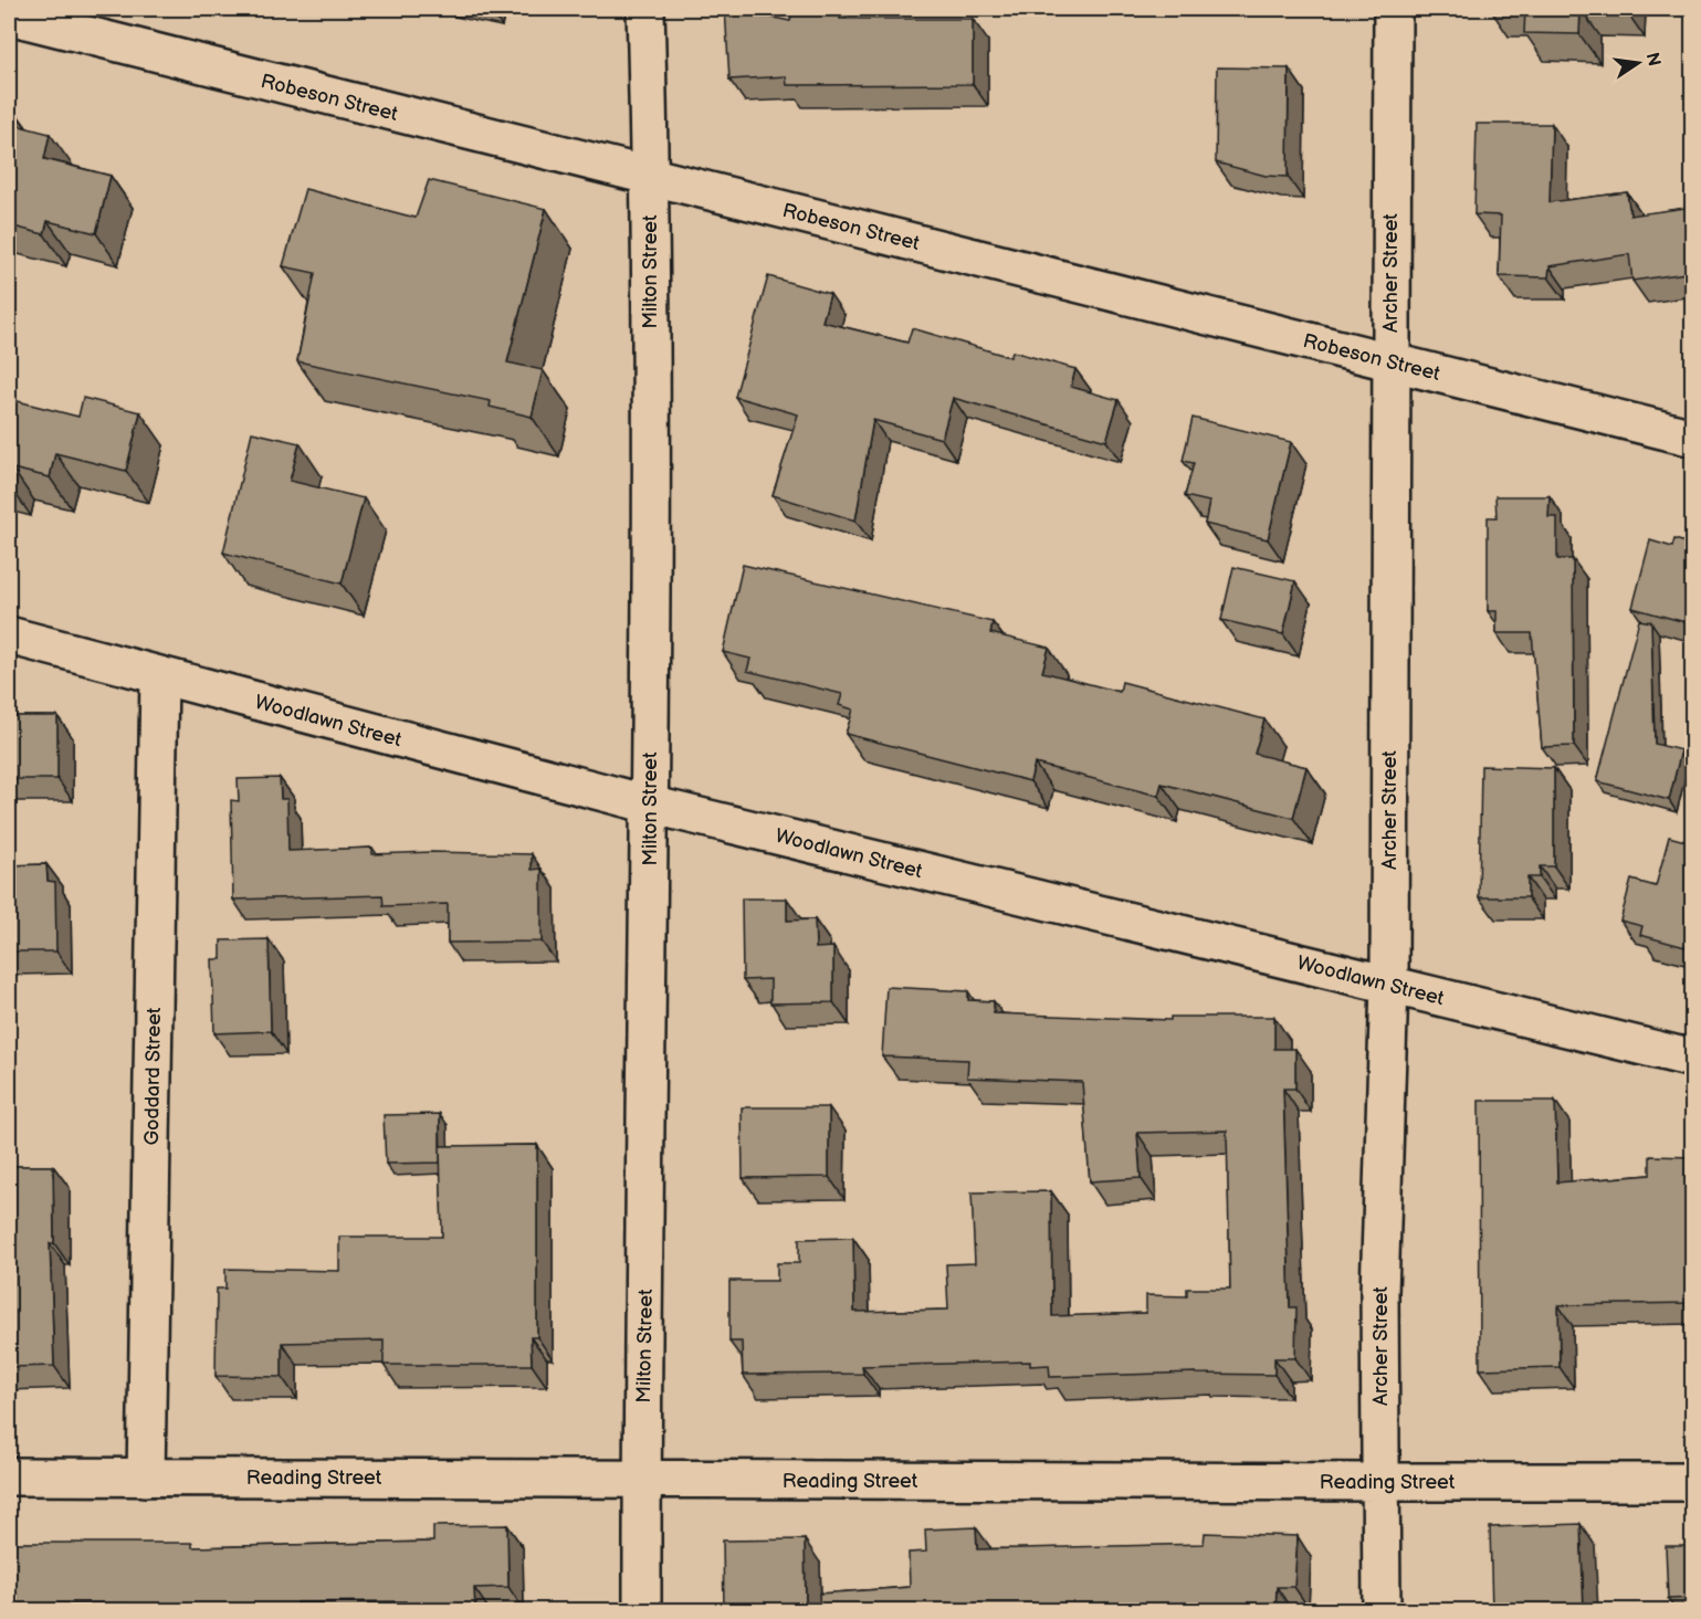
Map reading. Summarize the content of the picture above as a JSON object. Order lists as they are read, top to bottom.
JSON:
{
  "streets": {
    "street": [
      "Robeson Street",
      "Milton Street",
      "Archer Street",
      "Woodlawn Street",
      "Goddard Street",
      "Reading Street"
    ]
  },
  "crossings": [
    ["Robeson Street", "Milton Street"],
    ["Robeson Street", "Archer Street"],
    ["Milton Street", "Woodlawn Street"],
    ["Milton Street", "Reading Street"],
    ["Archer Street", "Woodlawn Street"],
    ["Archer Street", "Reading Street"],
    ["Woodlawn Street", "Goddard Street"],
    ["Goddard Street", "Reading Street"]
  ],
  "north": "right"
}
